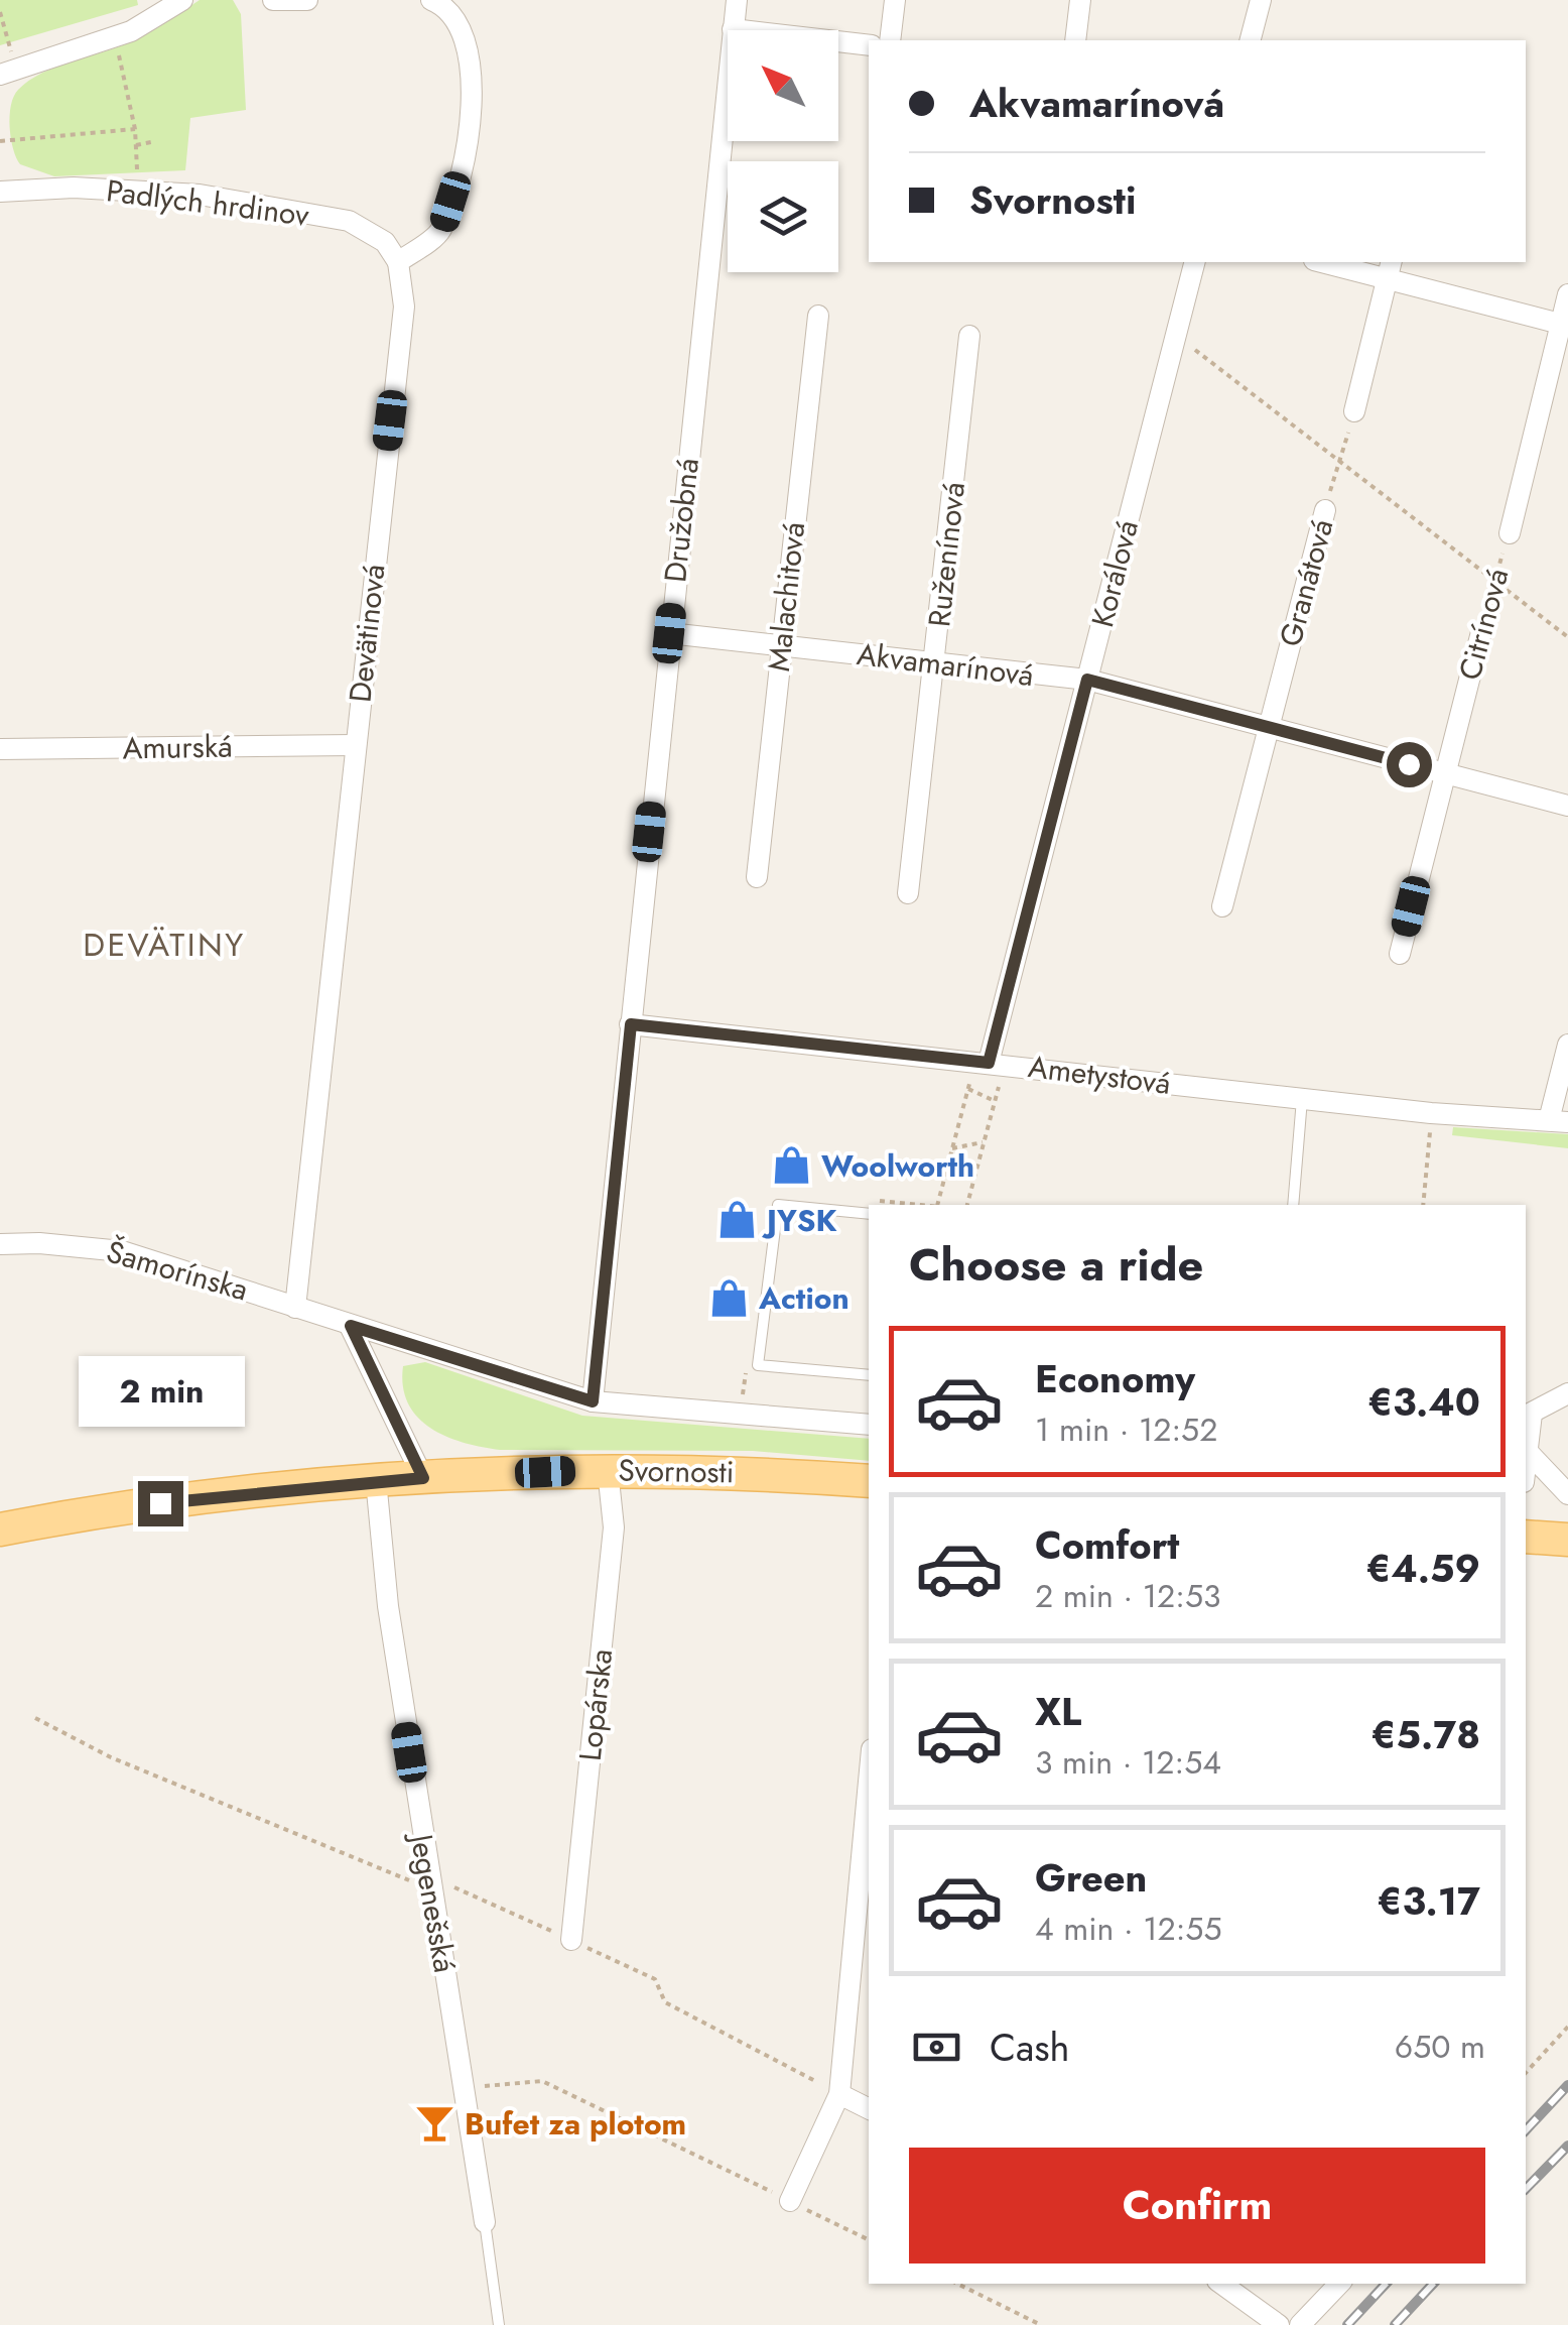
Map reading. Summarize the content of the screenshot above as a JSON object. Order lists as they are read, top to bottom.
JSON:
{
  "streets": {
    "main road": ["Svornosti"],
    "street": [
      "Padlých hrdinov",
      "Družobná",
      "Ruženínová",
      "Korálová",
      "Granátová",
      "Malachitová",
      "Citrínová",
      "Devätinová",
      "Akvamarínová",
      "Amurská",
      "Ametystová",
      "Šamorínska",
      "Lopárska",
      "Jegenešská"
    ]
  },
  "crossings": [
    ["Padlých hrdinov", "Devätinová"],
    ["Družobná", "Akvamarínová"],
    ["Družobná", "Ametystová"],
    ["Družobná", "Šamorínska"],
    ["Ruženínová", "Akvamarínová"],
    ["Korálová", "Akvamarínová"],
    ["Korálová", "Ametystová"],
    ["Granátová", "Akvamarínová"],
    ["Malachitová", "Akvamarínová"],
    ["Citrínová", "Akvamarínová"],
    ["Devätinová", "Amurská"],
    ["Devätinová", "Šamorínska"],
    ["Svornosti", "Lopárska"],
    ["Svornosti", "Jegenešská"]
  ],
  "districts": ["DEVÄTINY"],
  "places": {
    "shop": ["Woolworth", "JYSK", "Action"],
    "bar": ["Bufet za plotom"]
  },
  "north": "top left",
  "page": {
    "banner": ["Akvamarínová", "Svornosti"],
    "heading": "Choose a ride",
    "list": [
      {
        "name": "Economy",
        "note": "1 min · 12:52",
        "value": "€3.40"
      },
      {
        "name": "Comfort",
        "note": "2 min · 12:53",
        "value": "€4.59"
      },
      {
        "name": "XL",
        "note": "3 min · 12:54",
        "value": "€5.78"
      },
      {
        "name": "Green",
        "note": "4 min · 12:55",
        "value": "€3.17"
      }
    ],
    "bubble": "2 min",
    "pay": ["Cash", "650 m"],
    "buttons": "Confirm"
  }
}
